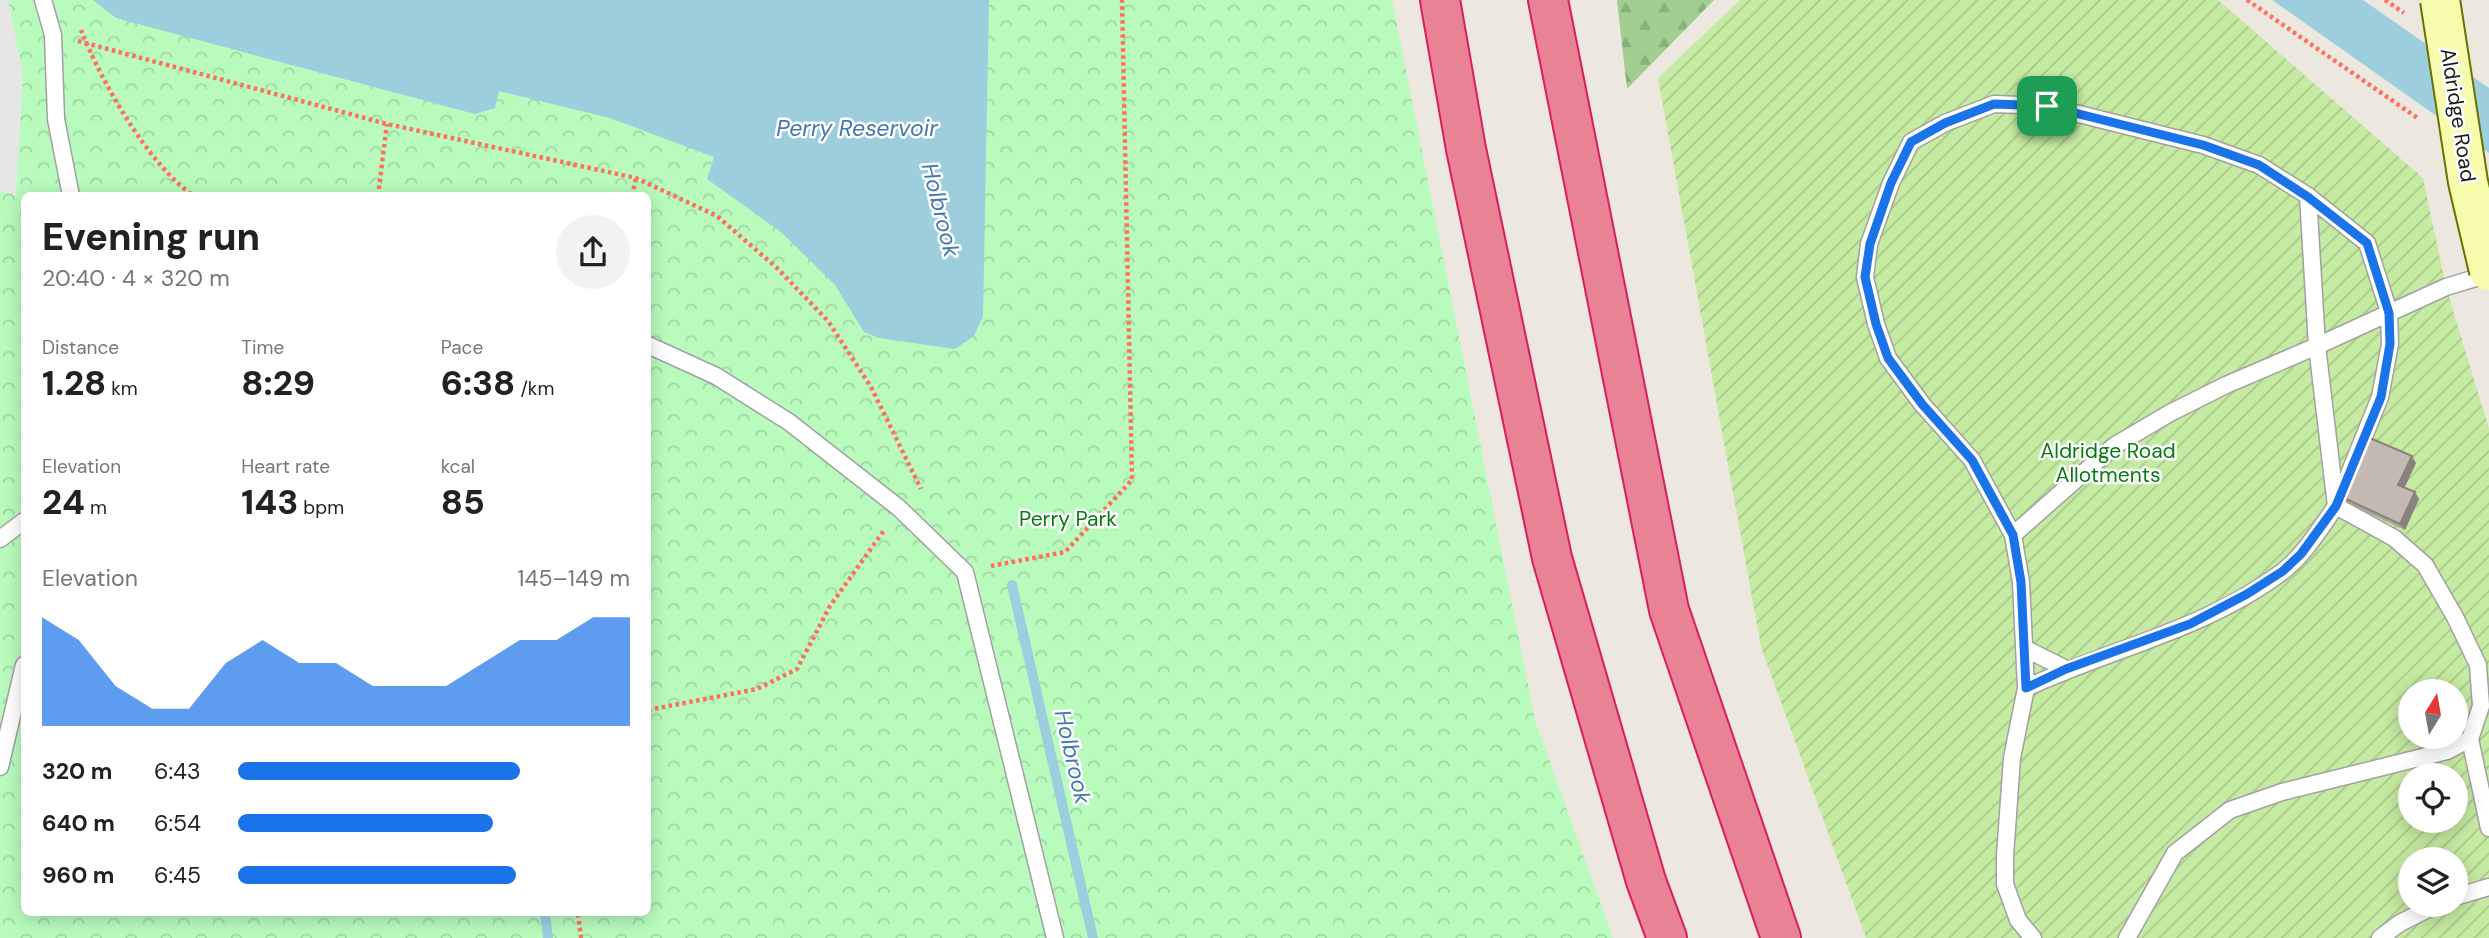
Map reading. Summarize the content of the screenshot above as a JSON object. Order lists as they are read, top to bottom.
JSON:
{
  "streets": {
    "street": ["Aldridge Road"]
  },
  "water": ["Perry Reservoir", "Holbrook"],
  "parks": ["Aldridge Road Allotments", "Perry Park"],
  "north": "top",
  "page": {
    "heading": ["Evening run", "20:40 · 4 × 320 m"],
    "stats": [
      ["Distance", "1.28 km"],
      ["Time", "8:29"],
      ["Pace", "6:38 /km"],
      ["Elevation", "24 m"],
      ["Heart rate", "143 bpm"],
      ["kcal", "85"]
    ],
    "chart": ["Elevation", "145–149 m"],
    "list": [
      {
        "name": "320 m",
        "note": "6:43"
      },
      {
        "name": "640 m",
        "note": "6:54"
      },
      {
        "name": "960 m",
        "note": "6:45"
      }
    ]
  }
}
